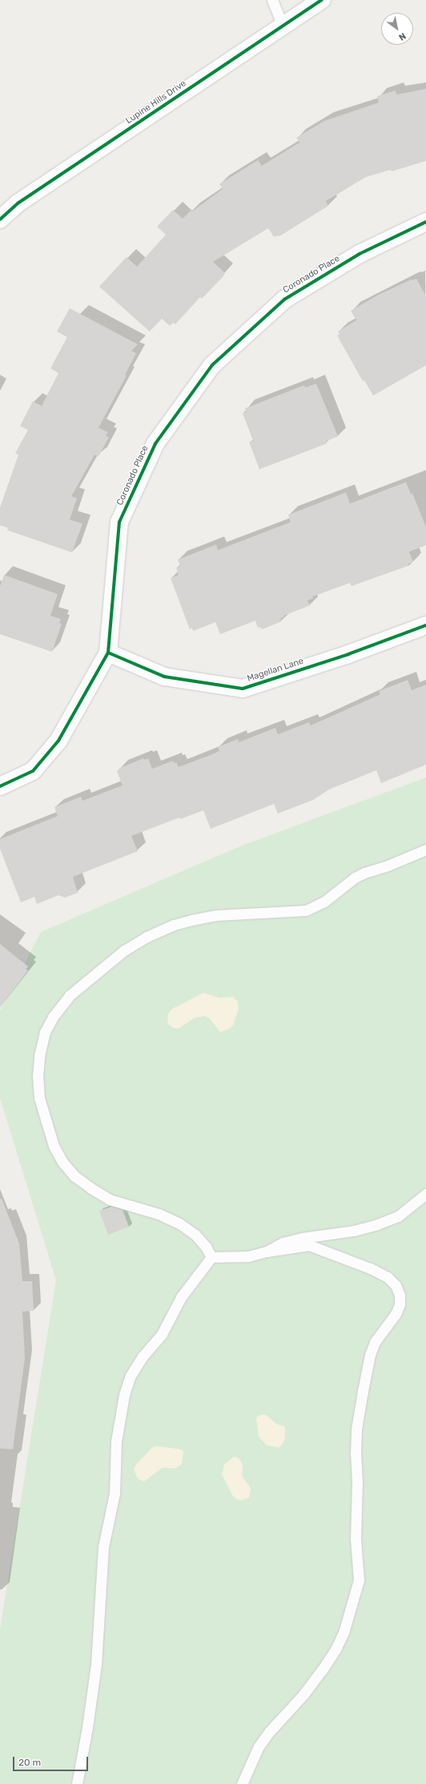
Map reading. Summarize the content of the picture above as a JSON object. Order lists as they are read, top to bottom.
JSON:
{
  "streets": {
    "street": ["Lupine Hills Drive", "Coronado Place", "Magellan Lane"]
  },
  "crossings": [
    ["Coronado Place", "Magellan Lane"]
  ],
  "scale_bar": "20 m",
  "north": "bottom right"
}
